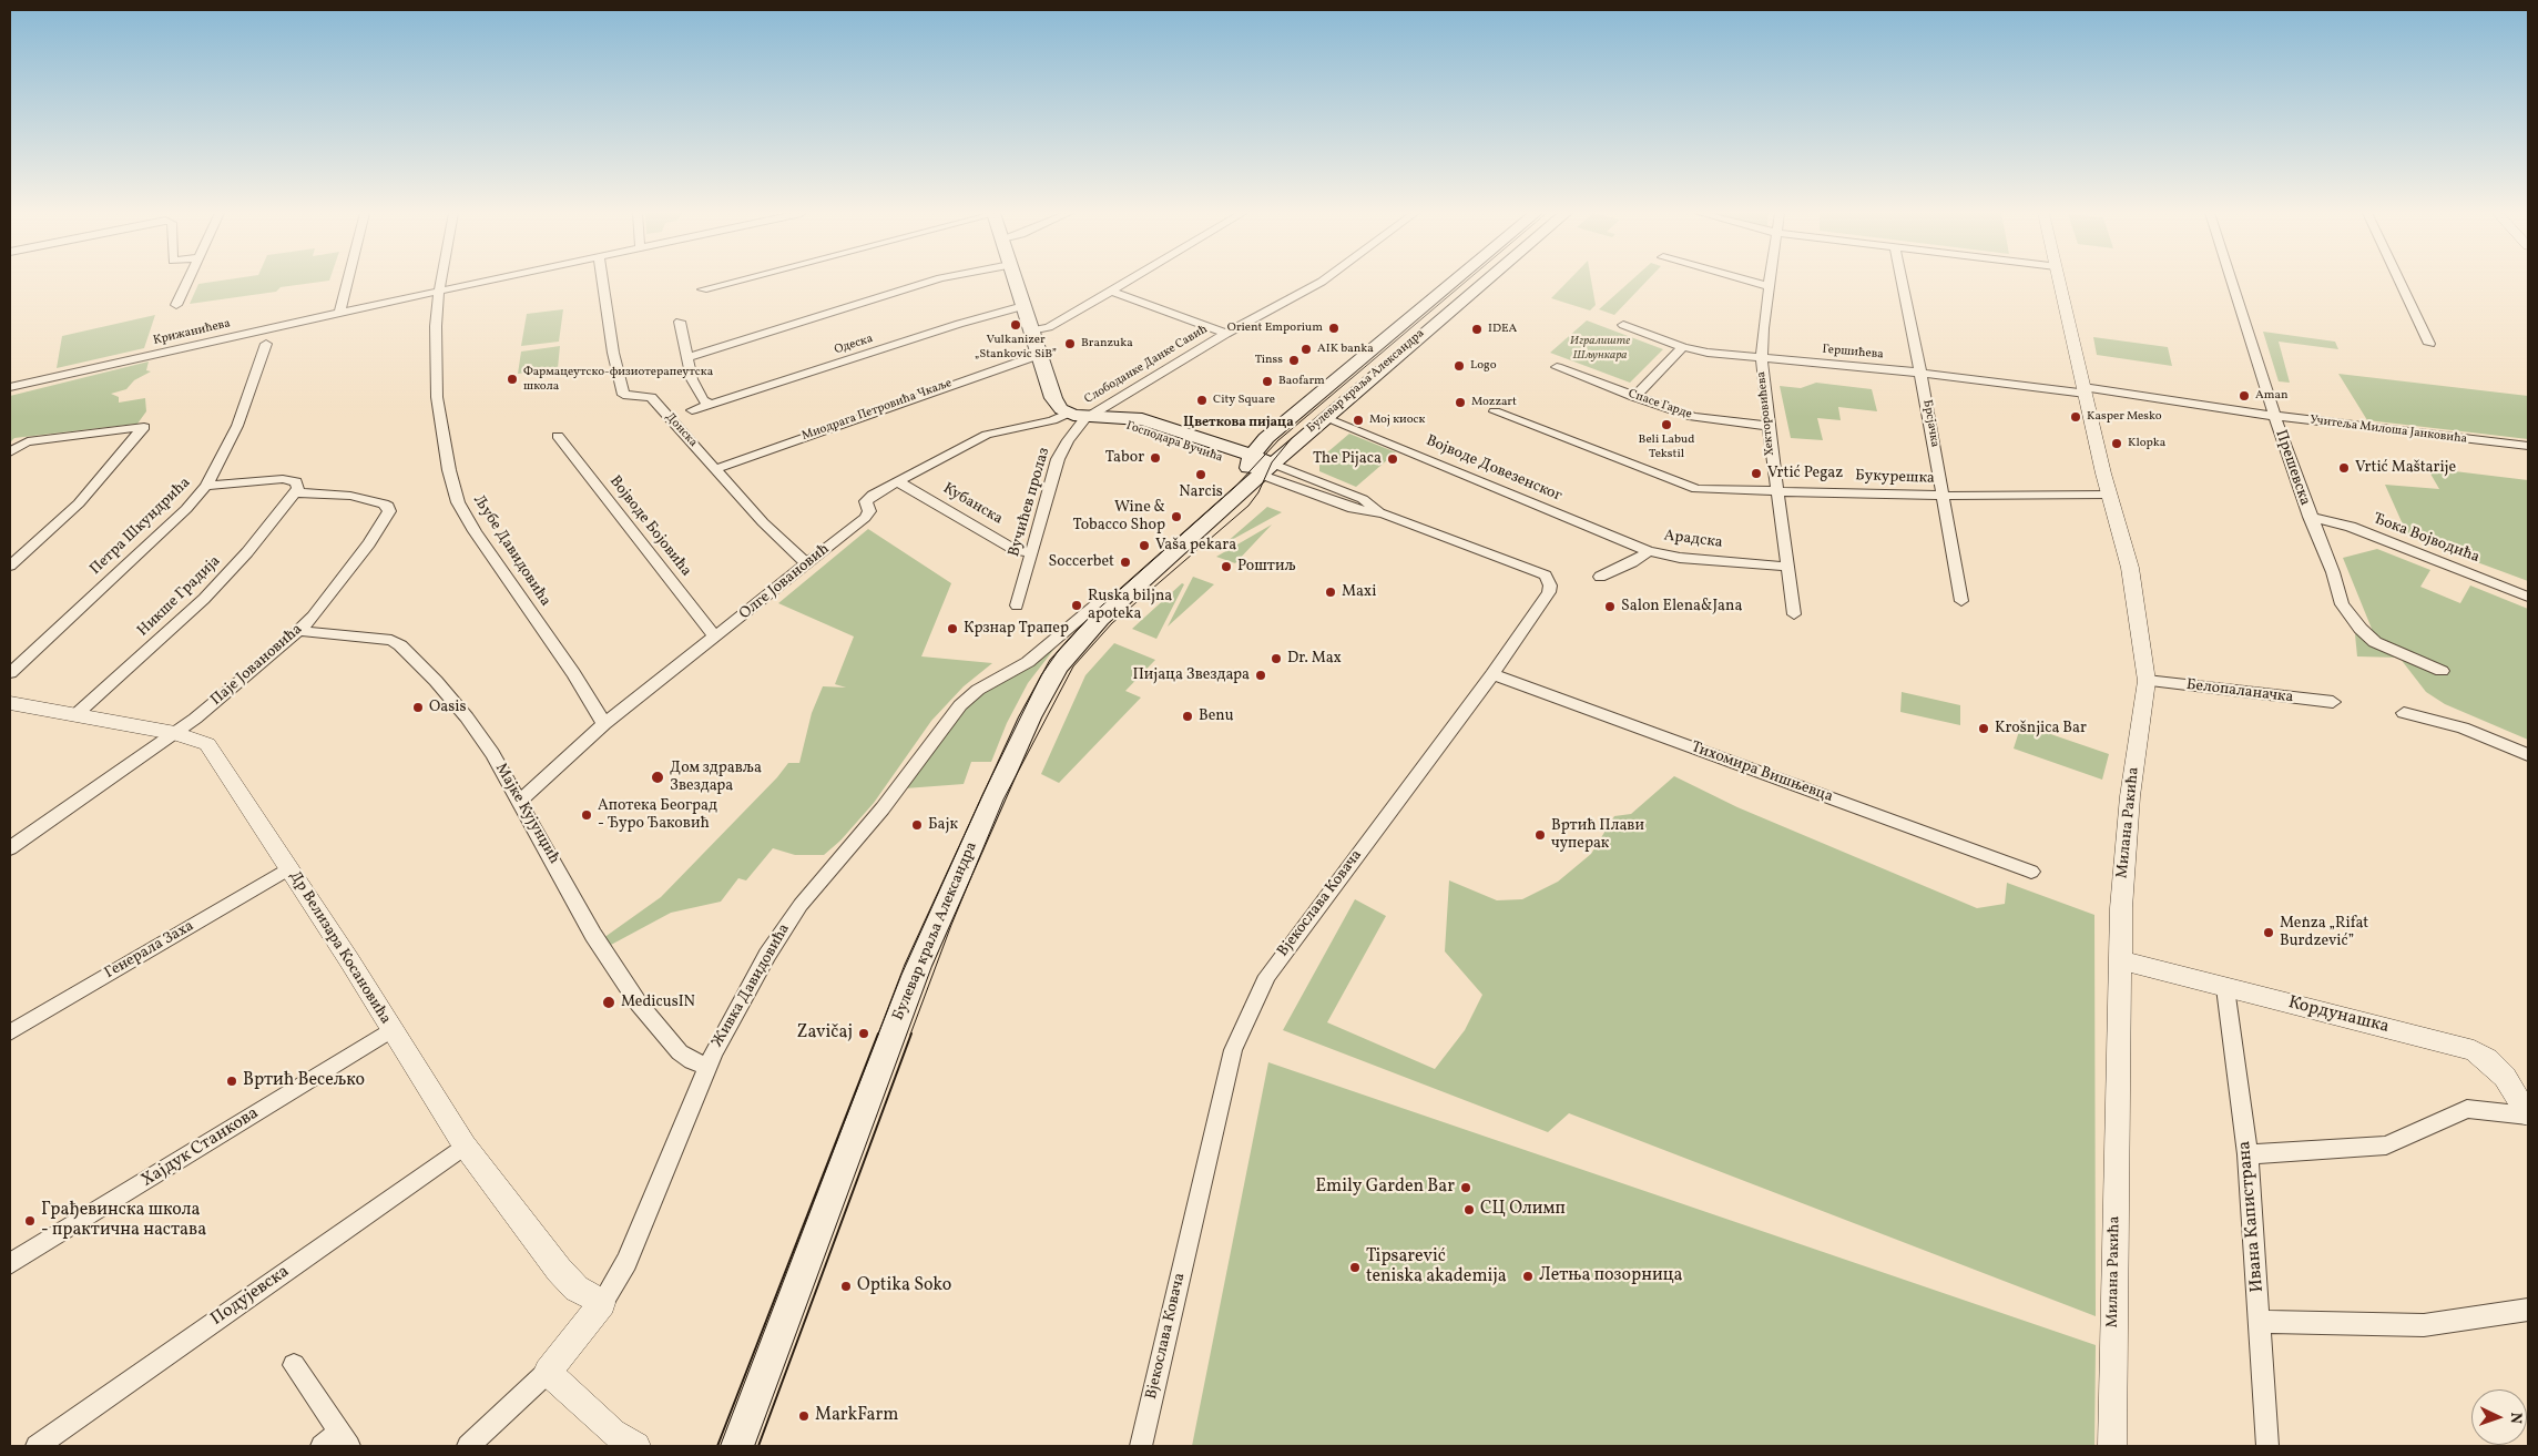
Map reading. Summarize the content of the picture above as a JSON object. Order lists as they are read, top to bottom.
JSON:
{
  "streets": {
    "main road": ["Булевар краља Александра", "Господара Вучића"],
    "street": [
      "Крижанићева",
      "Одеска",
      "Гершићева",
      "Слободанке Данке Савић",
      "Спасе Гарде",
      "Миодрага Петровића Чкаље",
      "Хекторовићева",
      "Брсјачка",
      "Донска",
      "Учитеља Милоша Јанковића",
      "Прешевска",
      "Војводе Довезенског",
      "Букурешка",
      "Вучићев пролаз",
      "Кубанска",
      "Петра Шкундрића",
      "Војводе Бојовића",
      "Ђока Војводића",
      "Арадска",
      "Љубе Давидовића",
      "Олге Јовановић",
      "Никше Градија",
      "Паје Јовановића",
      "Белопаланачка",
      "Тихомира Вишњевца",
      "Мајке Кујунџић",
      "Милана Ракића",
      "Вјекослава Ковача",
      "Др Велизара Косановића",
      "Генерала Заха",
      "Живка Давидовића",
      "Кордунашка",
      "Хајдук Станкова",
      "Ивана Капистрана",
      "Подујевска"
    ]
  },
  "crossings": [
    ["Крижанићева", "Љубе Давидовића"],
    ["Гершићева", "Хекторовићева"],
    ["Гершићева", "Брсјачка"],
    ["Гершићева", "Учитеља Милоша Јанковића"],
    ["Гершићева", "Милана Ракића"],
    ["Слободанке Данке Савић", "Господара Вучића"],
    ["Слободанке Данке Савић", "Вучићев пролаз"],
    ["Булевар краља Александра", "Господара Вучића"],
    ["Булевар краља Александра", "Војводе Довезенског"],
    ["Булевар краља Александра", "Вјекослава Ковача"],
    ["Булевар краља Александра", "Живка Давидовића"],
    ["Спасе Гарде", "Хекторовићева"],
    ["Миодрага Петровића Чкаље", "Донска"],
    ["Хекторовићева", "Букурешка"],
    ["Хекторовићева", "Арадска"],
    ["Брсјачка", "Букурешка"],
    ["Донска", "Олге Јовановић"],
    ["Учитеља Милоша Јанковића", "Прешевска"],
    ["Учитеља Милоша Јанковића", "Милана Ракића"],
    ["Господара Вучића", "Вучићев пролаз"],
    ["Господара Вучића", "Олге Јовановић"],
    ["Господара Вучића", "Вјекослава Ковача"],
    ["Прешевска", "Ђока Војводића"],
    ["Војводе Довезенског", "Арадска"],
    ["Букурешка", "Милана Ракића"],
    ["Вучићев пролаз", "Кубанска"],
    ["Кубанска", "Олге Јовановић"],
    ["Војводе Бојовића", "Олге Јовановић"],
    ["Љубе Давидовића", "Олге Јовановић"],
    ["Олге Јовановић", "Мајке Кујунџић"],
    ["Никше Градија", "Паје Јовановића"],
    ["Никше Градија", "Др Велизара Косановића"],
    ["Паје Јовановића", "Мајке Кујунџић"],
    ["Паје Јовановића", "Др Велизара Косановића"],
    ["Белопаланачка", "Милана Ракића"],
    ["Тихомира Вишњевца", "Вјекослава Ковача"],
    ["Мајке Кујунџић", "Живка Давидовића"],
    ["Милана Ракића", "Кордунашка"],
    ["Др Велизара Косановића", "Генерала Заха"],
    ["Др Велизара Косановића", "Живка Давидовића"],
    ["Др Велизара Косановића", "Хајдук Станкова"],
    ["Др Велизара Косановића", "Подујевска"],
    ["Кордунашка", "Ивана Капистрана"]
  ],
  "districts": ["Цветкова пијаца"],
  "parks": ["Игралиште Шљункара"],
  "places": [
    "Vulkanizer „Stankovic SiB”",
    "Orient Emporium",
    "IDEA",
    "Branzuka",
    "AIK banka",
    "Tinss",
    "Logo",
    "Фармацеутско-физиотерапеутска школа",
    "Baofarm",
    "Aman",
    "City Square",
    "Mozzart",
    "Kasper Mesko",
    "Мој киоск",
    "Beli Labud Tekstil",
    "Klopka",
    "Tabor",
    "The Pijaca",
    "Vrtić Maštarije",
    "Vrtić Pegaz",
    "Narcis",
    "Wine & Tobacco Shop",
    "Vaša pekara",
    "Soccerbet",
    "Роштиљ",
    "Maxi",
    "Ruska biljna apoteka",
    "Salon Elena&Jana",
    "Крзнар Трапер",
    "Dr. Max",
    "Пијаца Звездара",
    "Oasis",
    "Benu",
    "Krošnjica Bar",
    "Дом здравља Звездара",
    "Апотека Београд - Ђуро Ђаковић",
    "Бајк",
    "Вртић Плави чуперак",
    "Menza „Rifat Burdzević”",
    "MedicusIN",
    "Zavičaj",
    "Вртић Весељко",
    "Emily Garden Bar",
    "СЦ Олимп",
    "Грађевинска школа - практична настава",
    "Tipsarević teniska akademija",
    "Летња позорница",
    "Optika Soko",
    "MarkFarm"
  ],
  "north": "right"
}
